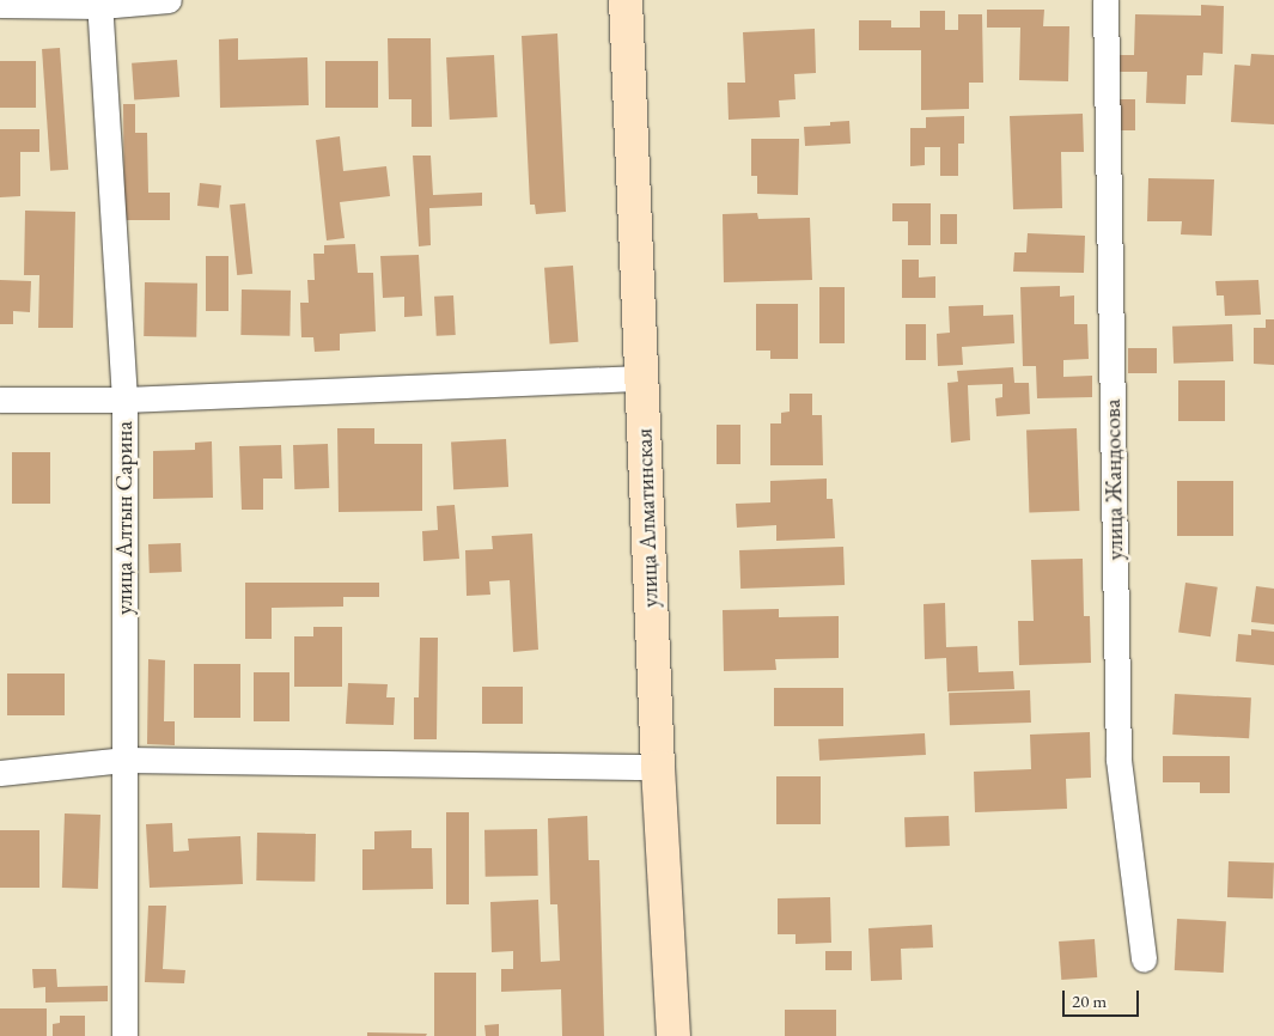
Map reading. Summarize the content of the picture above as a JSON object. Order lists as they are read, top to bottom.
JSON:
{
  "streets": {
    "street": ["улица Жандосова", "улица Алтын Сарина", "улица Алматинская"]
  },
  "scale_bar": "20 m"
}
